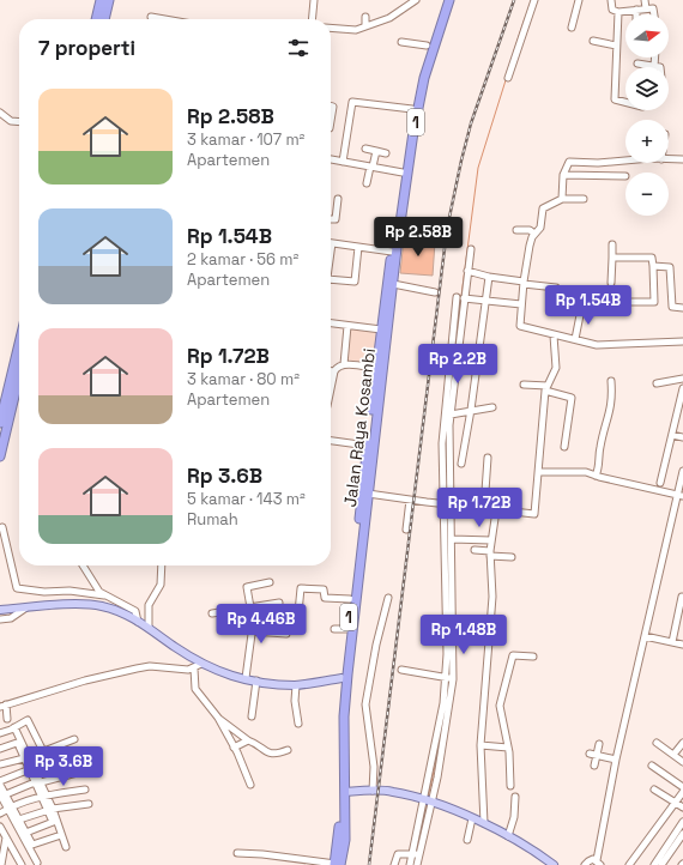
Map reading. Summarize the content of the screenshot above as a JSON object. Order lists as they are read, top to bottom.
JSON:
{
  "streets": {
    "highway": ["1", "Jalan Raya Kosambi"]
  },
  "north": "right",
  "page": {
    "map_buttons": ["+", "−"],
    "heading": "7 properti",
    "list": [
      {
        "name": "Rp 2.58B",
        "note": "3 kamar · 107 m² · Apartemen"
      },
      {
        "name": "Rp 1.54B",
        "note": "2 kamar · 56 m² · Apartemen"
      },
      {
        "name": "Rp 1.72B",
        "note": "3 kamar · 80 m² · Apartemen"
      },
      {
        "name": "Rp 3.6B",
        "note": "5 kamar · 143 m² · Rumah"
      }
    ],
    "price": [
      "Rp 2.58B",
      "Rp 1.54B",
      "Rp 2.2B",
      "Rp 1.72B",
      "Rp 4.46B",
      "Rp 1.48B",
      "Rp 3.6B"
    ]
  }
}
